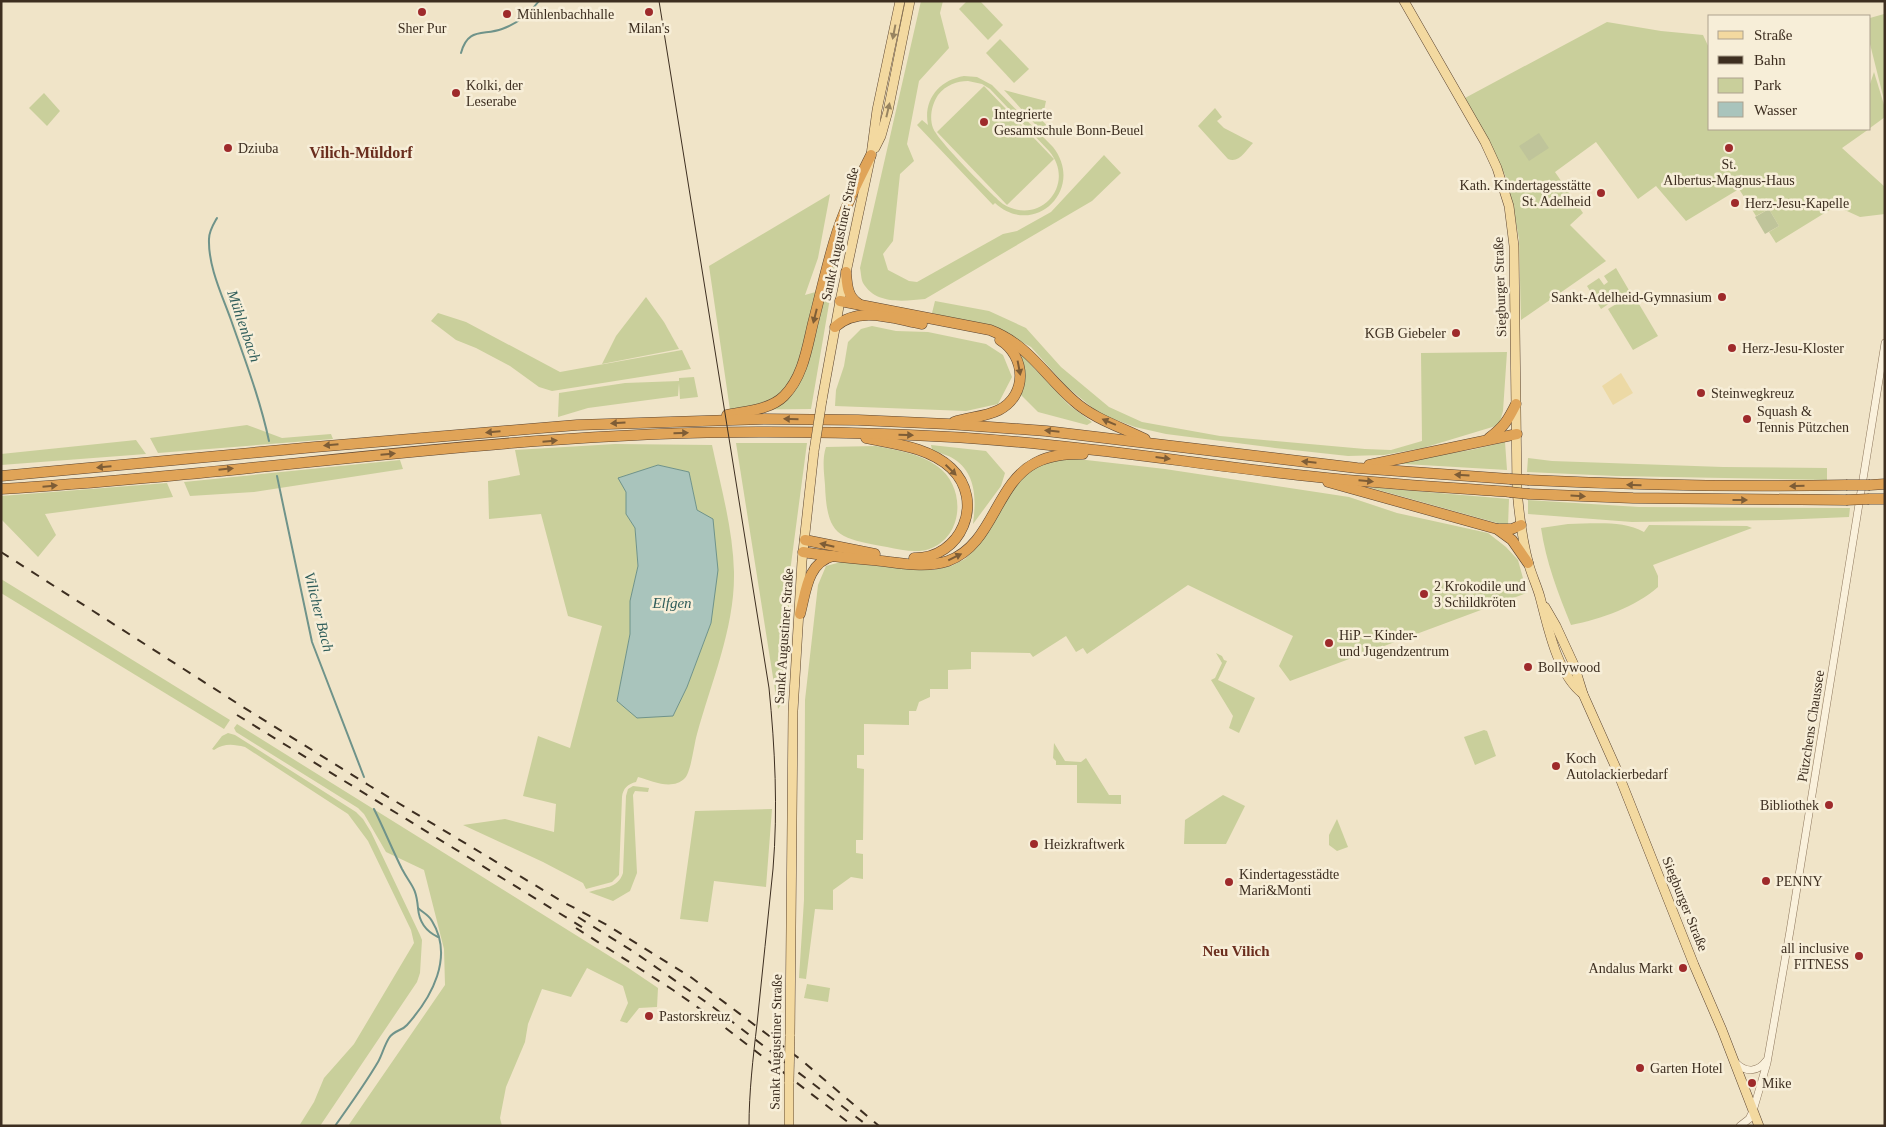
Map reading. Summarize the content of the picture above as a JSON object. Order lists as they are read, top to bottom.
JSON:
{
  "streets": {
    "main road": ["Sankt Augustiner Straße", "Siegburger Straße"],
    "street": ["Pützchens Chaussee"]
  },
  "crossings": [
    ["Siegburger Straße", "Pützchens Chaussee"]
  ],
  "districts": ["Vilich-Müldorf", "Neu Vilich"],
  "water": ["Mühlenbach", "Elfgen", "Vilicher Bach"],
  "places": [
    "Sher Pur",
    "Milan's",
    "Mühlenbachhalle",
    "Kolki, der Leserabe",
    "Integrierte Gesamtschule Bonn-Beuel",
    "Dziuba",
    "St. Albertus-Magnus-Haus",
    "Kath. Kindertagesstätte St. Adelheid",
    "Herz-Jesu-Kapelle",
    "Sankt-Adelheid-Gymnasium",
    "KGB Giebeler",
    "Herz-Jesu-Kloster",
    "Steinwegkreuz",
    "Squash & Tennis Pützchen",
    "2 Krokodile und 3 Schildkröten",
    "HiP – Kinder- und Jugendzentrum",
    "Bollywood",
    "Koch Autolackierbedarf",
    "Bibliothek",
    "Heizkraftwerk",
    "PENNY",
    "Kindertagesstädte Mari&Monti",
    "all inclusive FITNESS",
    "Andalus Markt",
    "Pastorskreuz",
    "Garten Hotel",
    "Mike"
  ],
  "legend": [
    "Straße",
    "Bahn",
    "Park",
    "Wasser"
  ]
}
